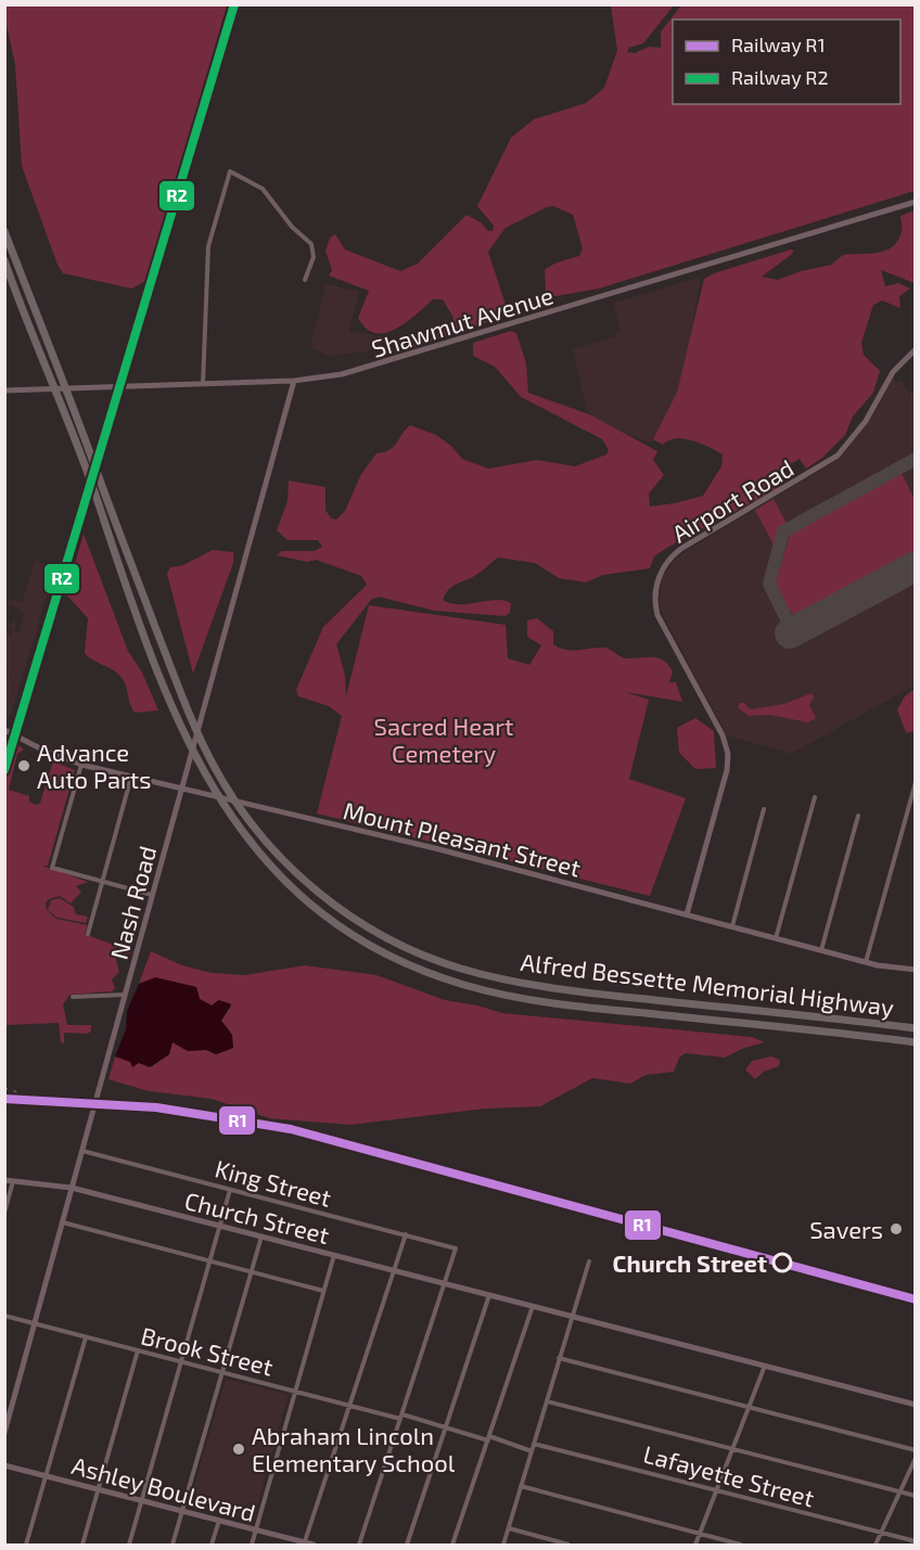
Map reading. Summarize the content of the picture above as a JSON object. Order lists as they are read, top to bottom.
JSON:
{
  "streets": {
    "highway": ["Alfred Bessette Memorial Highway"],
    "main road": [
      "Shawmut Avenue",
      "Airport Road",
      "Mount Pleasant Street",
      "Nash Road",
      "Church Street",
      "Ashley Boulevard"
    ],
    "street": ["King Street", "Brook Street", "Lafayette Street"]
  },
  "crossings": [
    ["Shawmut Avenue", "Nash Road"],
    ["Airport Road", "Mount Pleasant Street"],
    ["Mount Pleasant Street", "Nash Road"],
    ["Nash Road", "King Street"],
    ["Nash Road", "Church Street"],
    ["Nash Road", "Brook Street"],
    ["King Street", "Church Street"]
  ],
  "parks": ["Sacred Heart Cemetery"],
  "places": [
    "Advance Auto Parts",
    "Savers",
    "Church Street",
    "Abraham Lincoln Elementary School"
  ],
  "lines": ["rail line R2", "rail line R1"],
  "legend": ["Railway R1", "Railway R2"]
}
